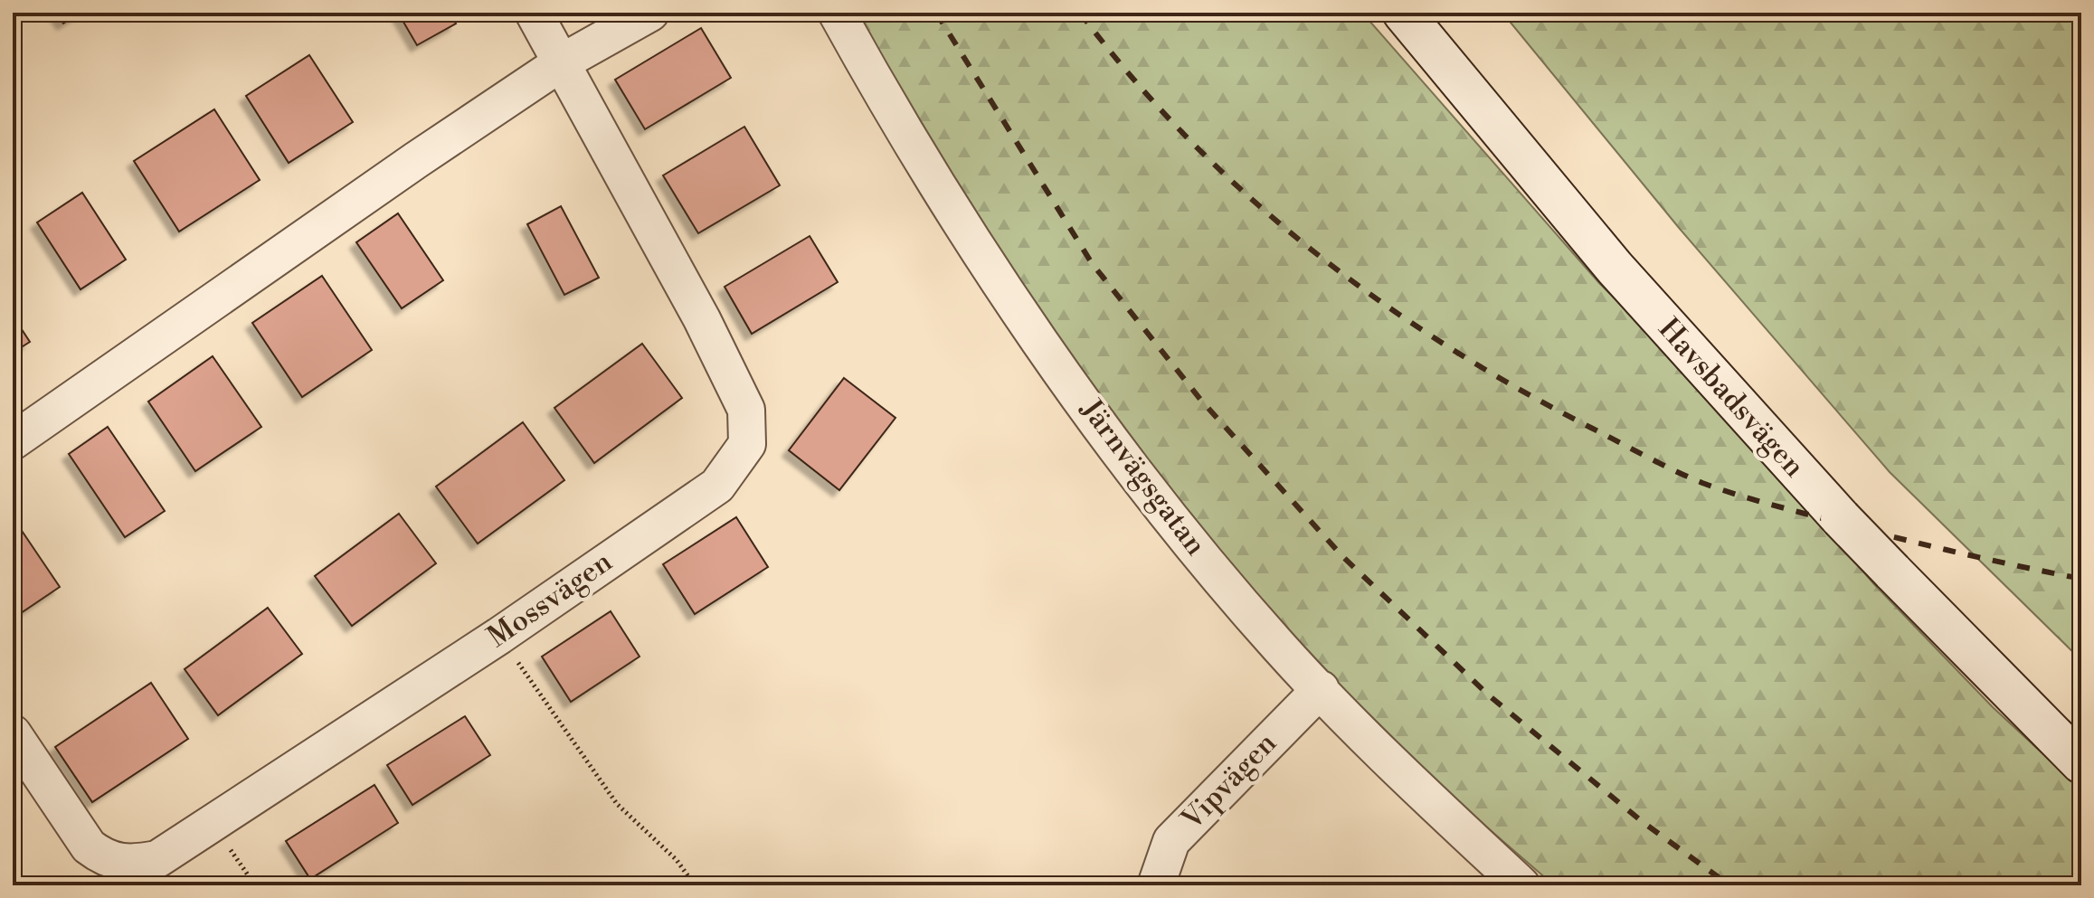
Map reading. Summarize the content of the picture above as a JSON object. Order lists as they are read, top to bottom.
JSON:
{
  "streets": {
    "main road": ["Havsbadsvägen"],
    "street": ["Järnvägsgatan", "Mossvägen", "Vipvägen"]
  },
  "crossings": [
    ["Järnvägsgatan", "Vipvägen"]
  ]
}
